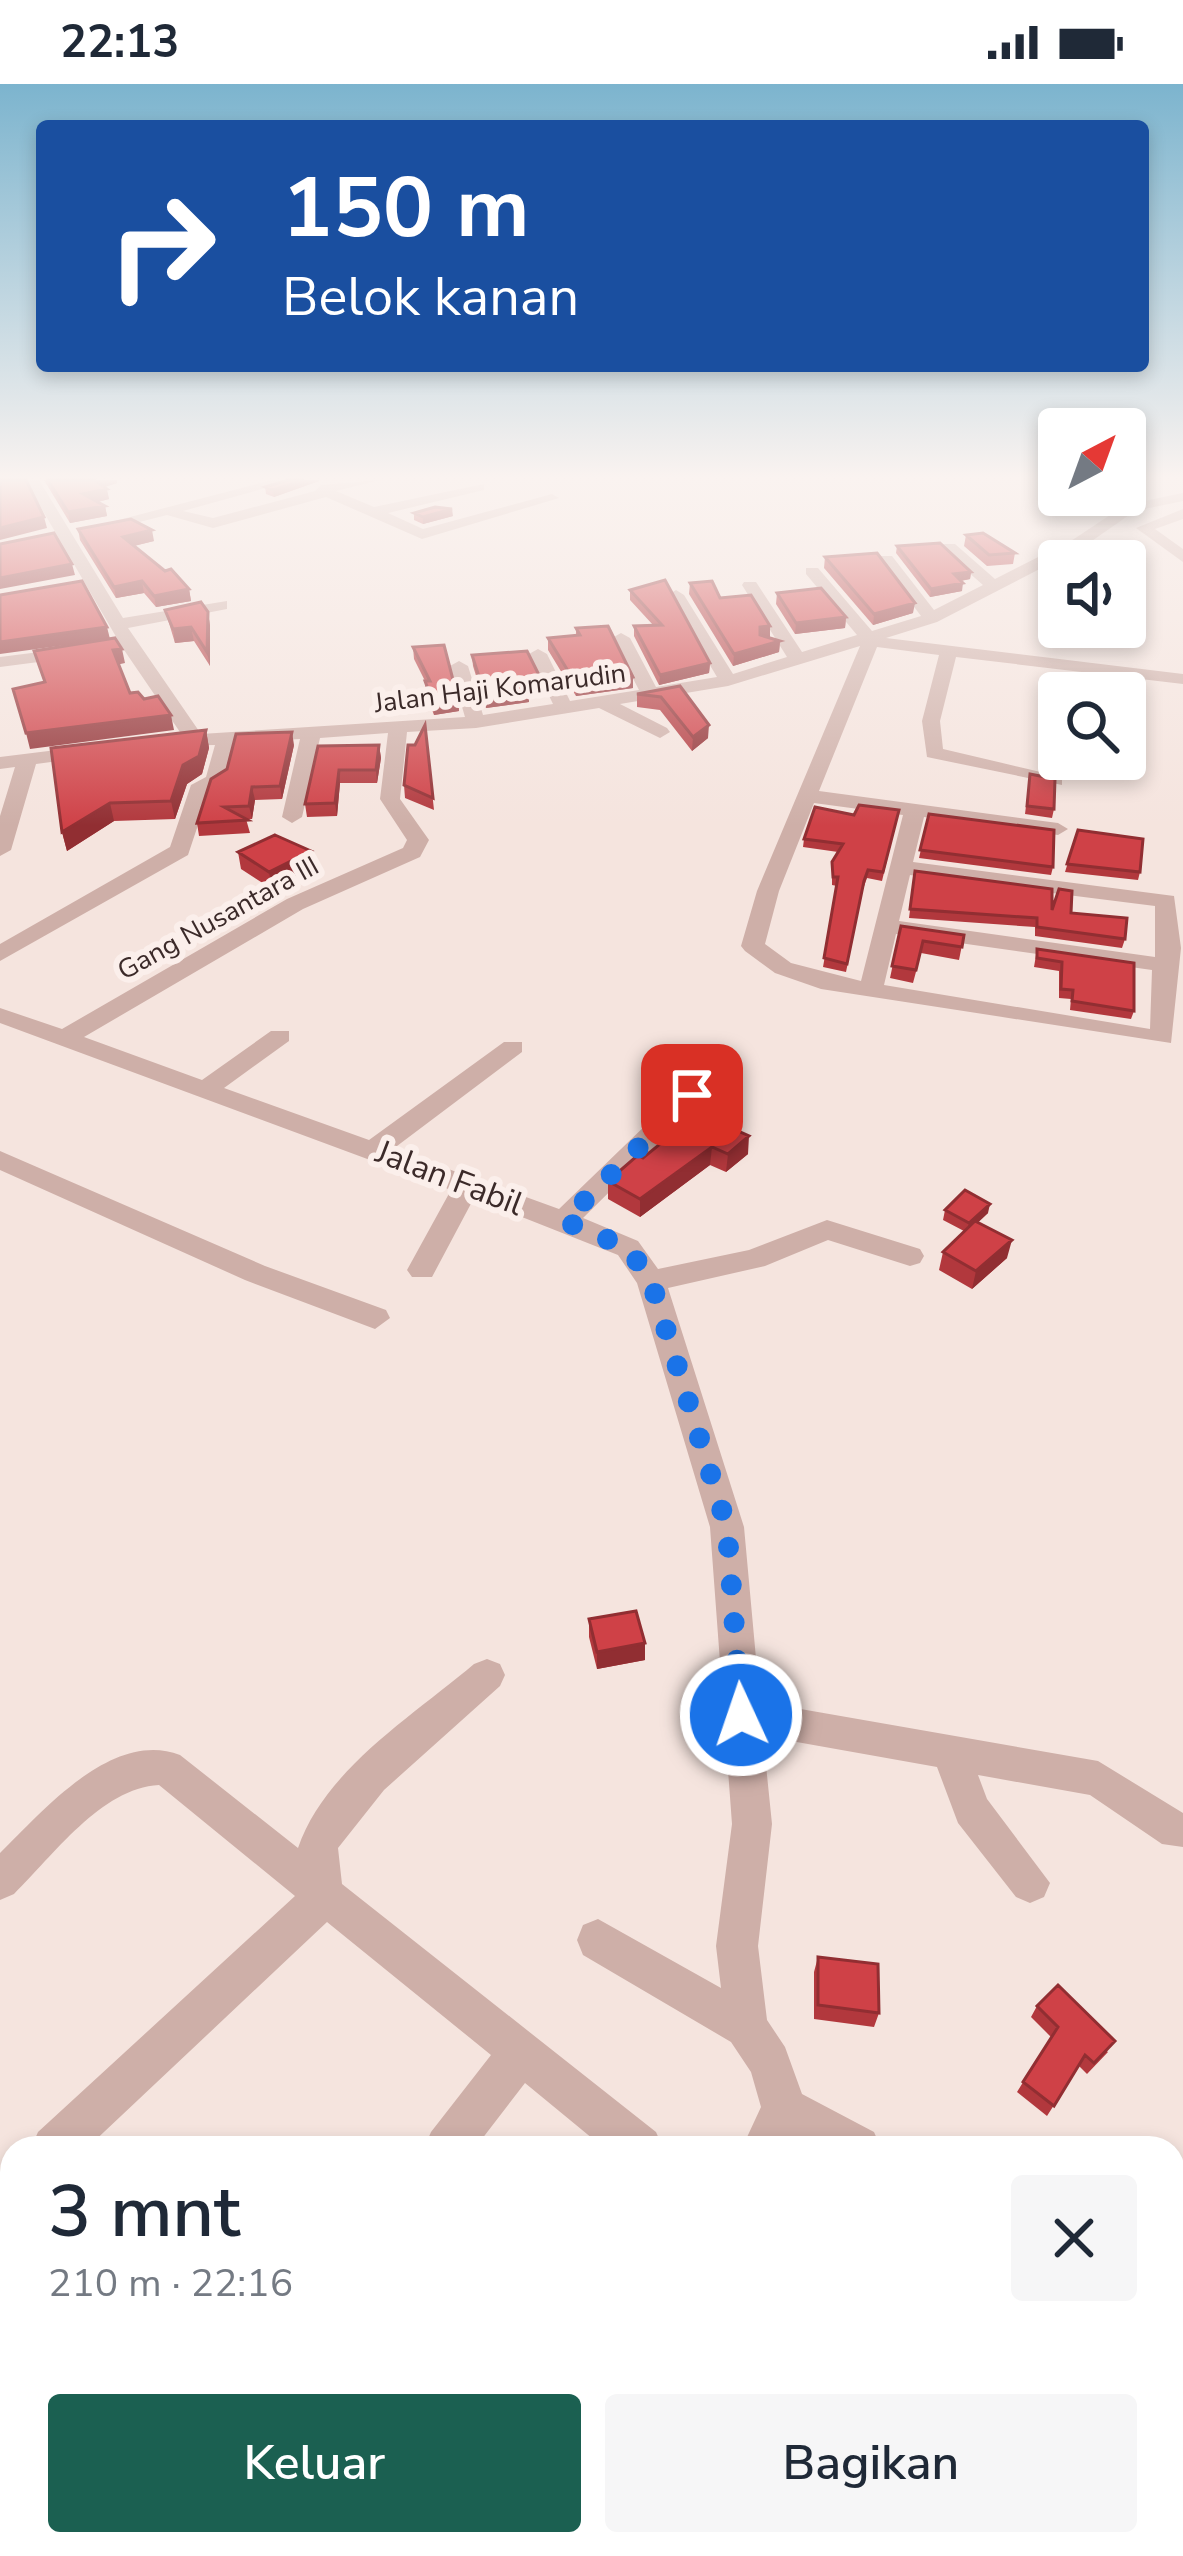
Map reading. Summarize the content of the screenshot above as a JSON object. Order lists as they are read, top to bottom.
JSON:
{
  "streets": {
    "street": ["Jalan Haji Komarudin", "Gang Nusantara III", "Jalan Fabil"]
  },
  "crossings": [
    ["Jalan Haji Komarudin", "Gang Nusantara III"],
    ["Gang Nusantara III", "Jalan Fabil"]
  ],
  "north": "top right",
  "page": {
    "status": "22:13",
    "turn": ["150 m", "Belok kanan"],
    "heading": ["3 mnt", "210 m · 22:16"],
    "buttons": ["Keluar", "Bagikan"]
  }
}
